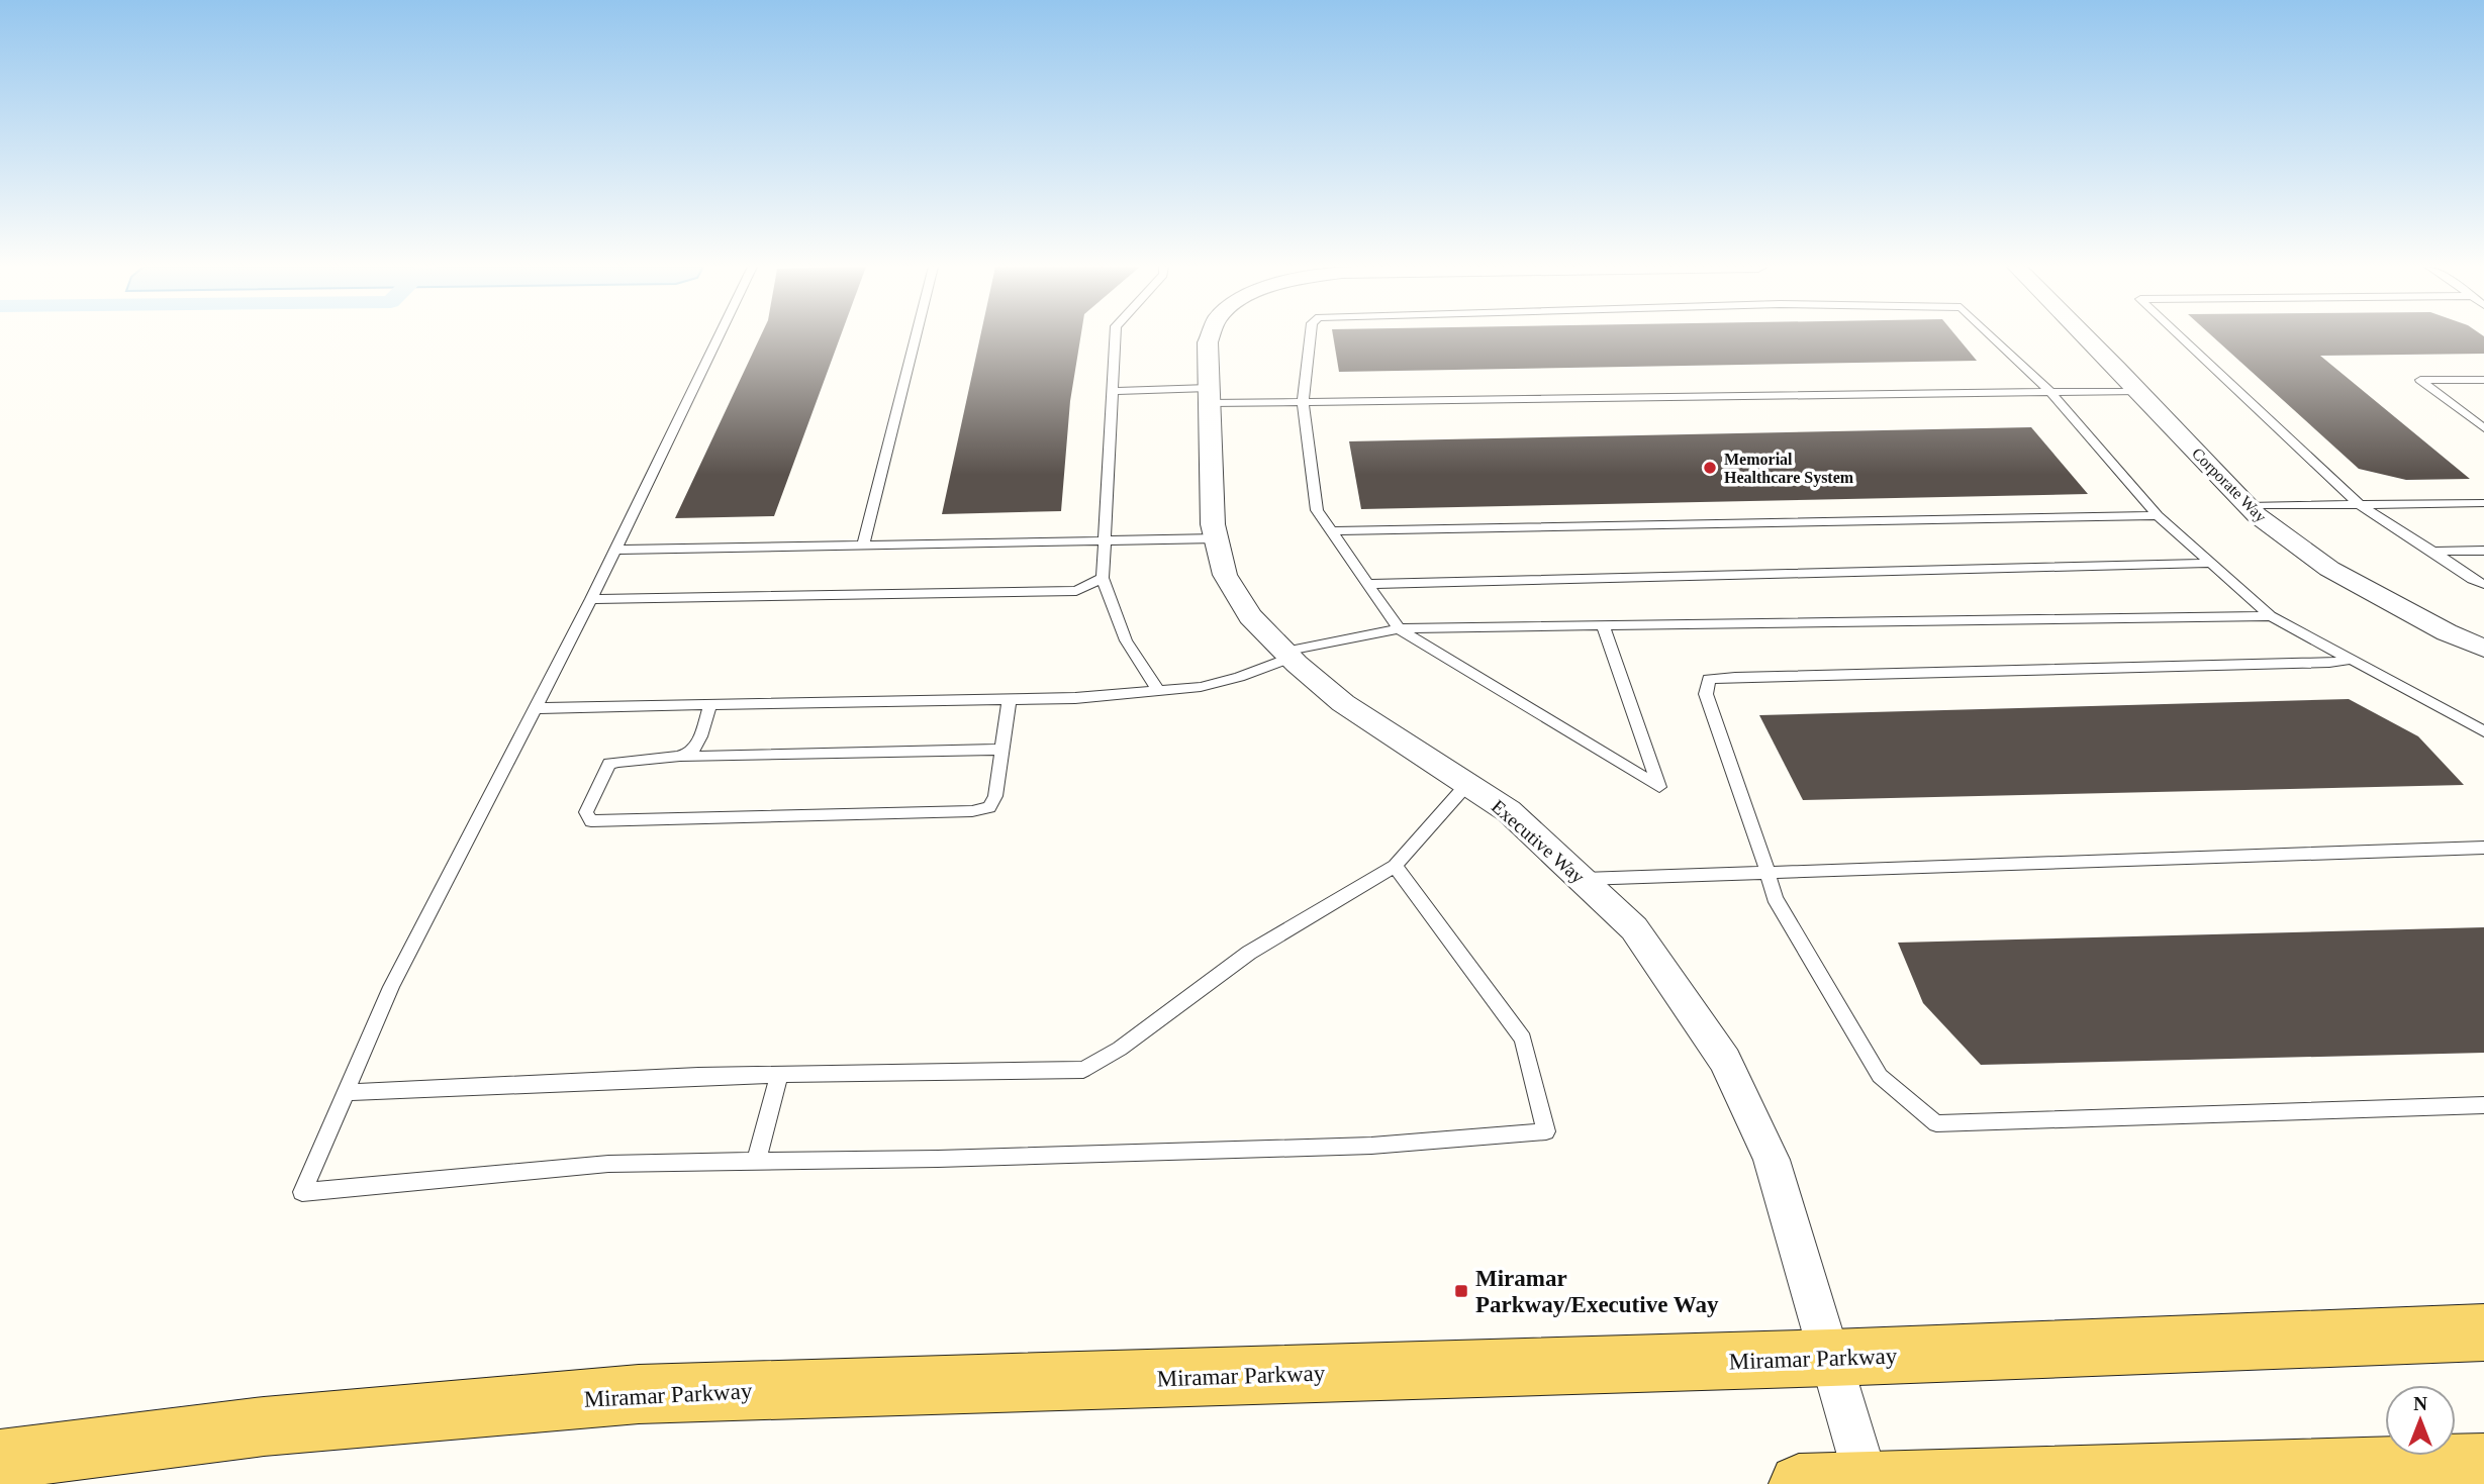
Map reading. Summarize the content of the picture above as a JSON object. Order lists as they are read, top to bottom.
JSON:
{
  "streets": {
    "main road": ["Miramar Parkway"],
    "street": ["Corporate Way", "Executive Way"]
  },
  "crossings": [
    ["Executive Way", "Miramar Parkway"]
  ],
  "places": {
    "other": ["Memorial Healthcare System"],
    "transit": ["Miramar Parkway/Executive Way"]
  },
  "north": "top"
}
